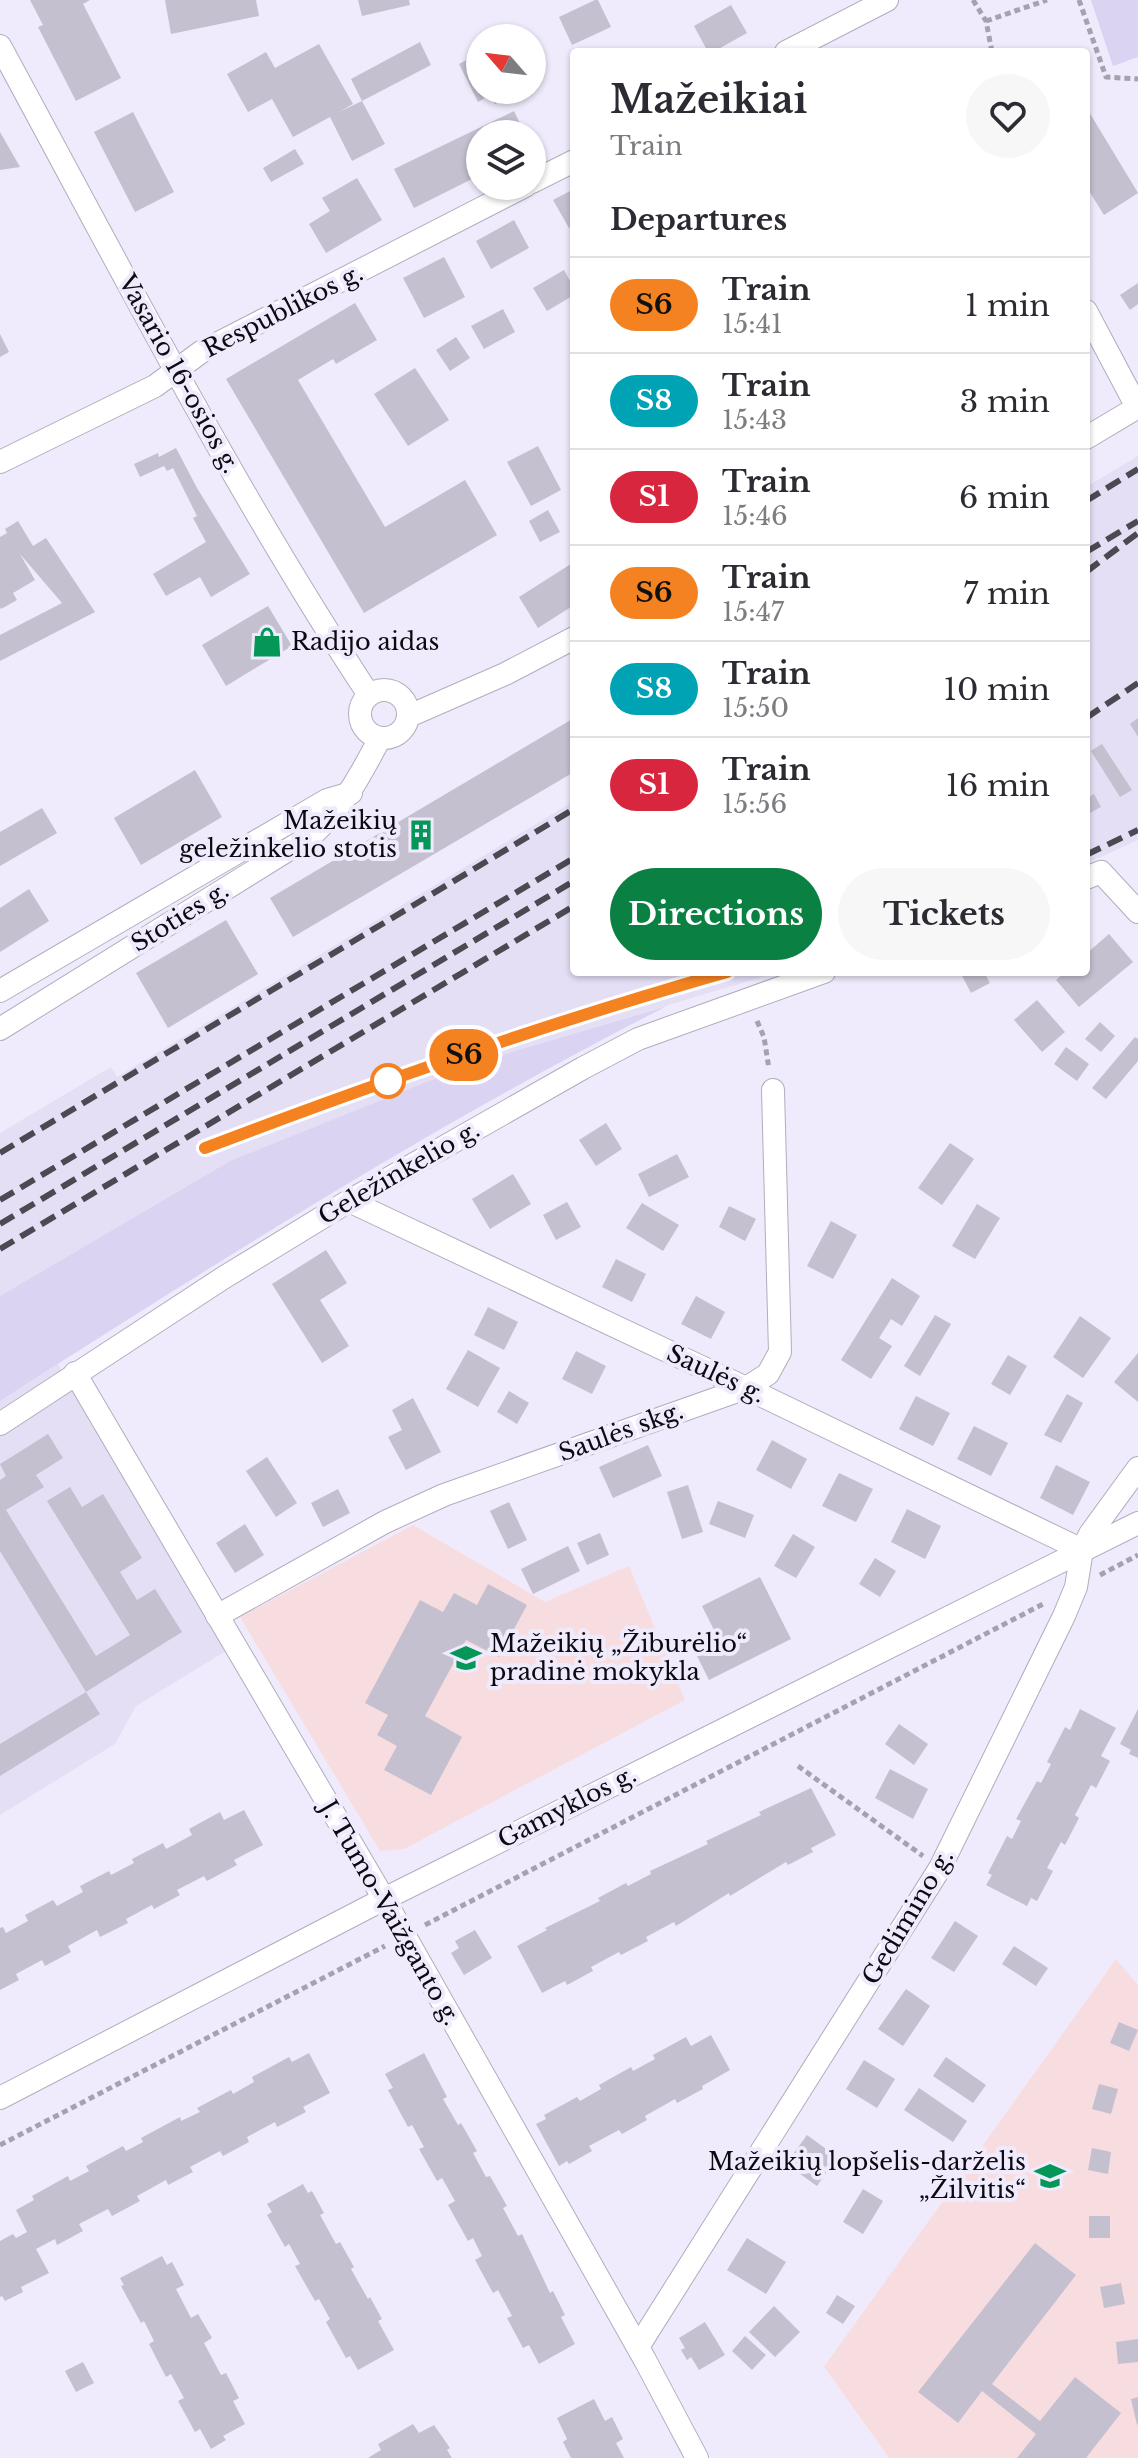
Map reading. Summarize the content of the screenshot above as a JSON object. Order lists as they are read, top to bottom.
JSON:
{
  "streets": {
    "street": [
      "Respublikos g.",
      "Vasario 16-osios g.",
      "Stoties g.",
      "Geležinkelio g.",
      "Saulės g.",
      "Saulės skg.",
      "Gamyklos g.",
      "J. Tumo-Vaižganto g.",
      "Gedimino g."
    ]
  },
  "crossings": [
    ["Respublikos g.", "Vasario 16-osios g."],
    ["Vasario 16-osios g.", "Stoties g."],
    ["Geležinkelio g.", "Saulės g."],
    ["Geležinkelio g.", "J. Tumo-Vaižganto g."],
    ["Saulės g.", "Saulės skg."],
    ["Saulės g.", "Gamyklos g."],
    ["Saulės g.", "Gedimino g."],
    ["Saulės skg.", "J. Tumo-Vaižganto g."],
    ["Gamyklos g.", "J. Tumo-Vaižganto g."],
    ["Gamyklos g.", "Gedimino g."],
    ["J. Tumo-Vaižganto g.", "Gedimino g."]
  ],
  "places": {
    "shop": ["Radijo aidas"],
    "building": ["Mažeikių geležinkelio stotis"],
    "school or university": ["Mažeikių „Žiburėlio“ pradinė mokykla", "Mažeikių lopšelis-darželis „Žilvitis“"]
  },
  "north": "top left",
  "page": {
    "on_map": "S6",
    "heading": [
      ["Mažeikiai", "Train"],
      "Departures"
    ],
    "list": [
      {
        "mark": "S6",
        "name": "Train",
        "note": "15:41",
        "value": "1 min"
      },
      {
        "mark": "S8",
        "name": "Train",
        "note": "15:43",
        "value": "3 min"
      },
      {
        "mark": "S1",
        "name": "Train",
        "note": "15:46",
        "value": "6 min"
      },
      {
        "mark": "S6",
        "name": "Train",
        "note": "15:47",
        "value": "7 min"
      },
      {
        "mark": "S8",
        "name": "Train",
        "note": "15:50",
        "value": "10 min"
      },
      {
        "mark": "S1",
        "name": "Train",
        "note": "15:56",
        "value": "16 min"
      }
    ],
    "buttons": ["Directions", "Tickets"]
  }
}
